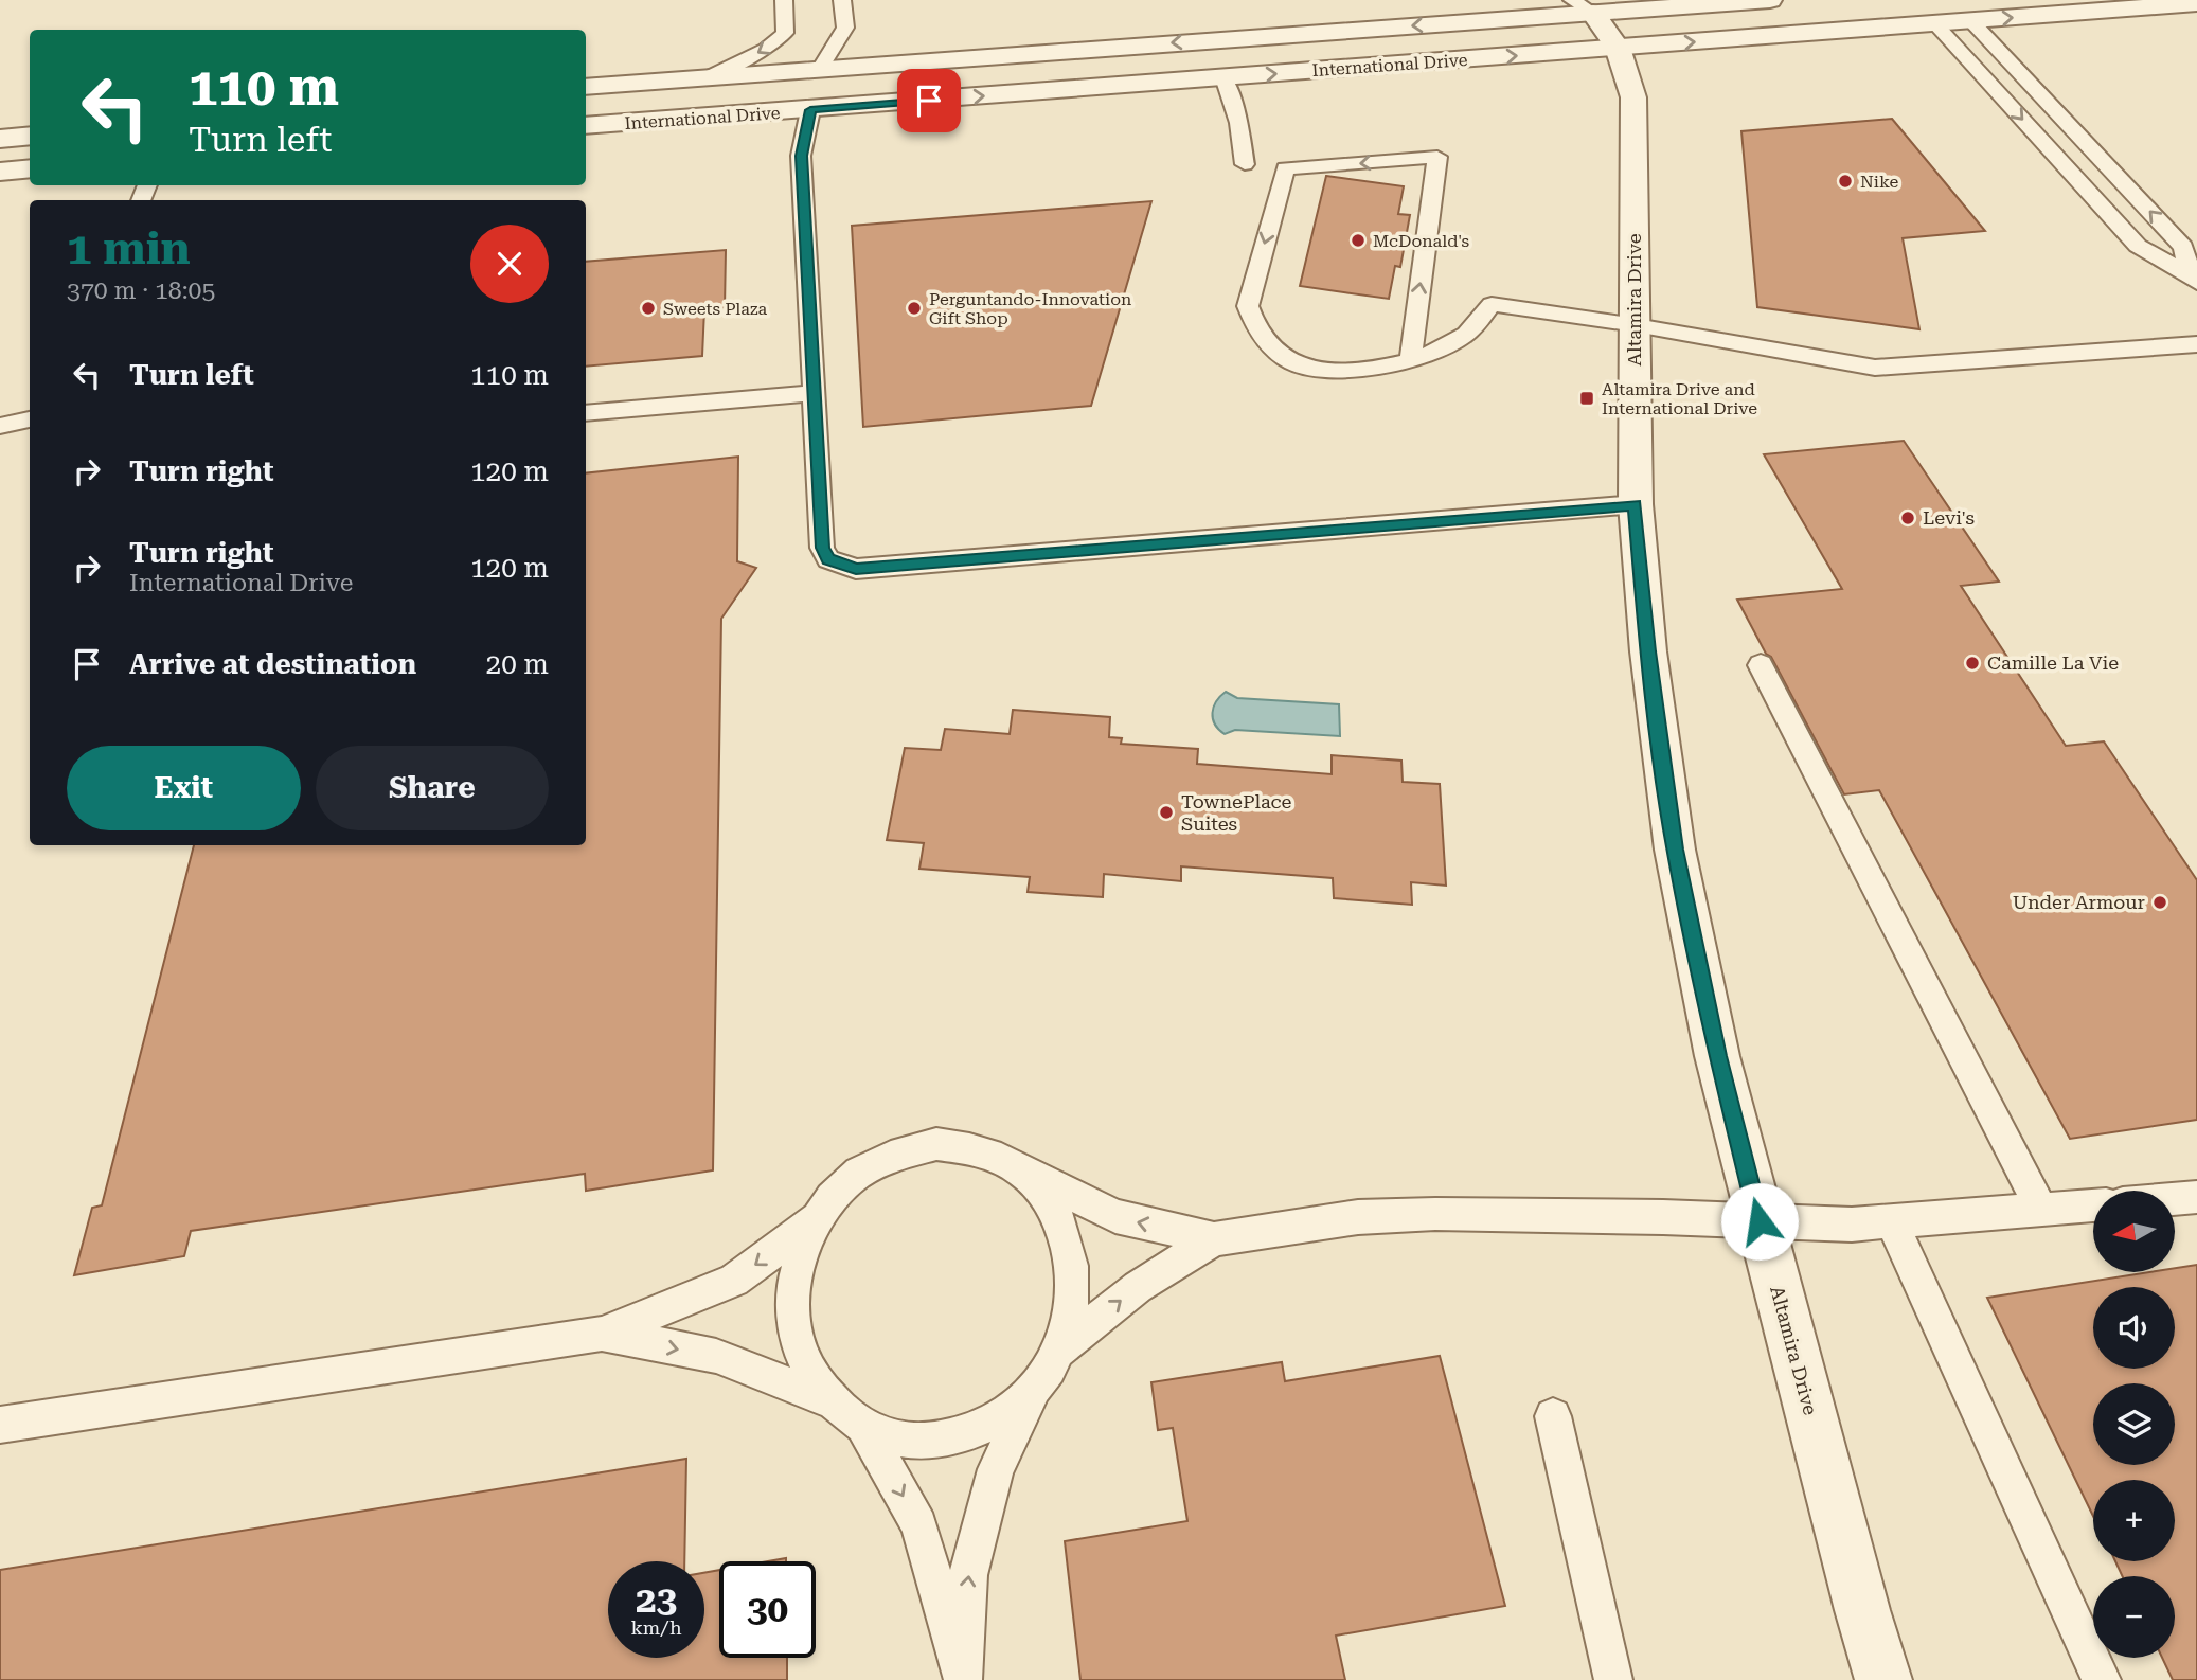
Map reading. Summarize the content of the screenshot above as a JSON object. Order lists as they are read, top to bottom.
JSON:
{
  "streets": {
    "street": ["International Drive", "Altamira Drive"]
  },
  "crossings": [
    ["International Drive", "Altamira Drive"]
  ],
  "places": {
    "other": [
      "Nike",
      "McDonald's",
      "Sweets Plaza",
      "Perguntando-Innovation Gift Shop",
      "Levi's",
      "Camille La Vie",
      "TownePlace Suites",
      "Under Armour"
    ],
    "transit": ["Altamira Drive and International Drive"]
  },
  "north": "left",
  "page": {
    "turn": ["110 m", "Turn left"],
    "heading": ["1 min", "370 m · 18:05"],
    "list": [
      {
        "name": "Turn left",
        "value": "110 m"
      },
      {
        "name": "Turn right",
        "value": "120 m"
      },
      {
        "name": "Turn right",
        "note": "International Drive",
        "value": "120 m"
      },
      {
        "name": "Arrive at destination",
        "value": "20 m"
      }
    ],
    "buttons": ["Exit", "Share"],
    "map_buttons": ["+", "−"],
    "speed": "23 km/h",
    "limit": "30"
  }
}
